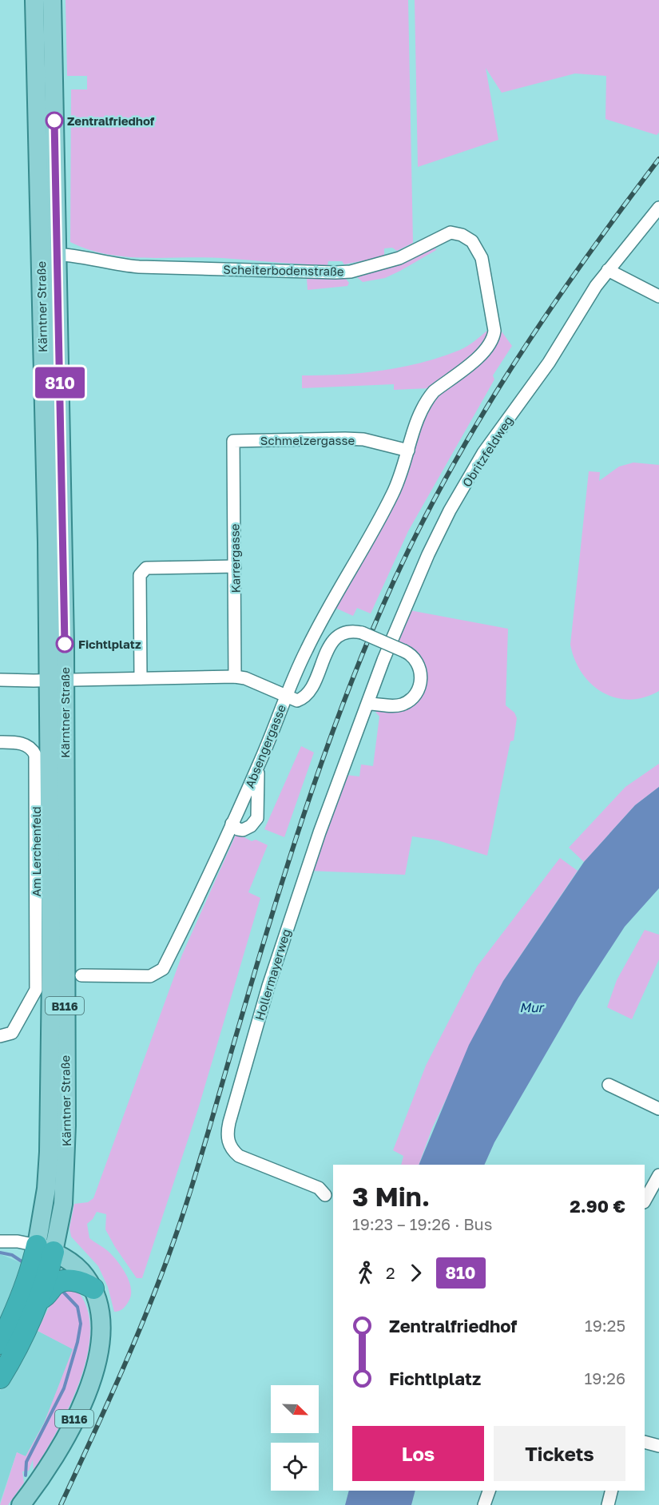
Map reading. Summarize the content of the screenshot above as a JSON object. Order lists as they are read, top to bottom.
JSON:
{
  "streets": {
    "main road": ["Kärntner Straße", "B116"],
    "street": [
      "Scheiterbodenstraße",
      "Schmelzergasse",
      "Obritzfeldweg",
      "Karrergasse",
      "Absengergasse",
      "Am Lerchenfeld",
      "Hollermayerweg"
    ]
  },
  "crossings": [
    ["Scheiterbodenstraße", "Kärntner Straße"],
    ["Scheiterbodenstraße", "Schmelzergasse"],
    ["Scheiterbodenstraße", "Absengergasse"],
    ["Kärntner Straße", "B116"],
    ["Schmelzergasse", "Karrergasse"],
    ["Schmelzergasse", "Absengergasse"],
    ["Obritzfeldweg", "Hollermayerweg"]
  ],
  "water": ["Mur"],
  "places": ["Zentralfriedhof", "Fichtlplatz"],
  "lines": ["bus line 810"],
  "north": "bottom right",
  "page": {
    "on_map": "810",
    "heading": ["3 Min.", "19:23 – 19:26 · Bus", "2.90 €"],
    "legs": ["2", "810"],
    "list": [
      {
        "name": "Zentralfriedhof",
        "value": "19:25"
      },
      {
        "name": "Fichtlplatz",
        "value": "19:26"
      }
    ],
    "buttons": ["Los", "Tickets"]
  }
}
